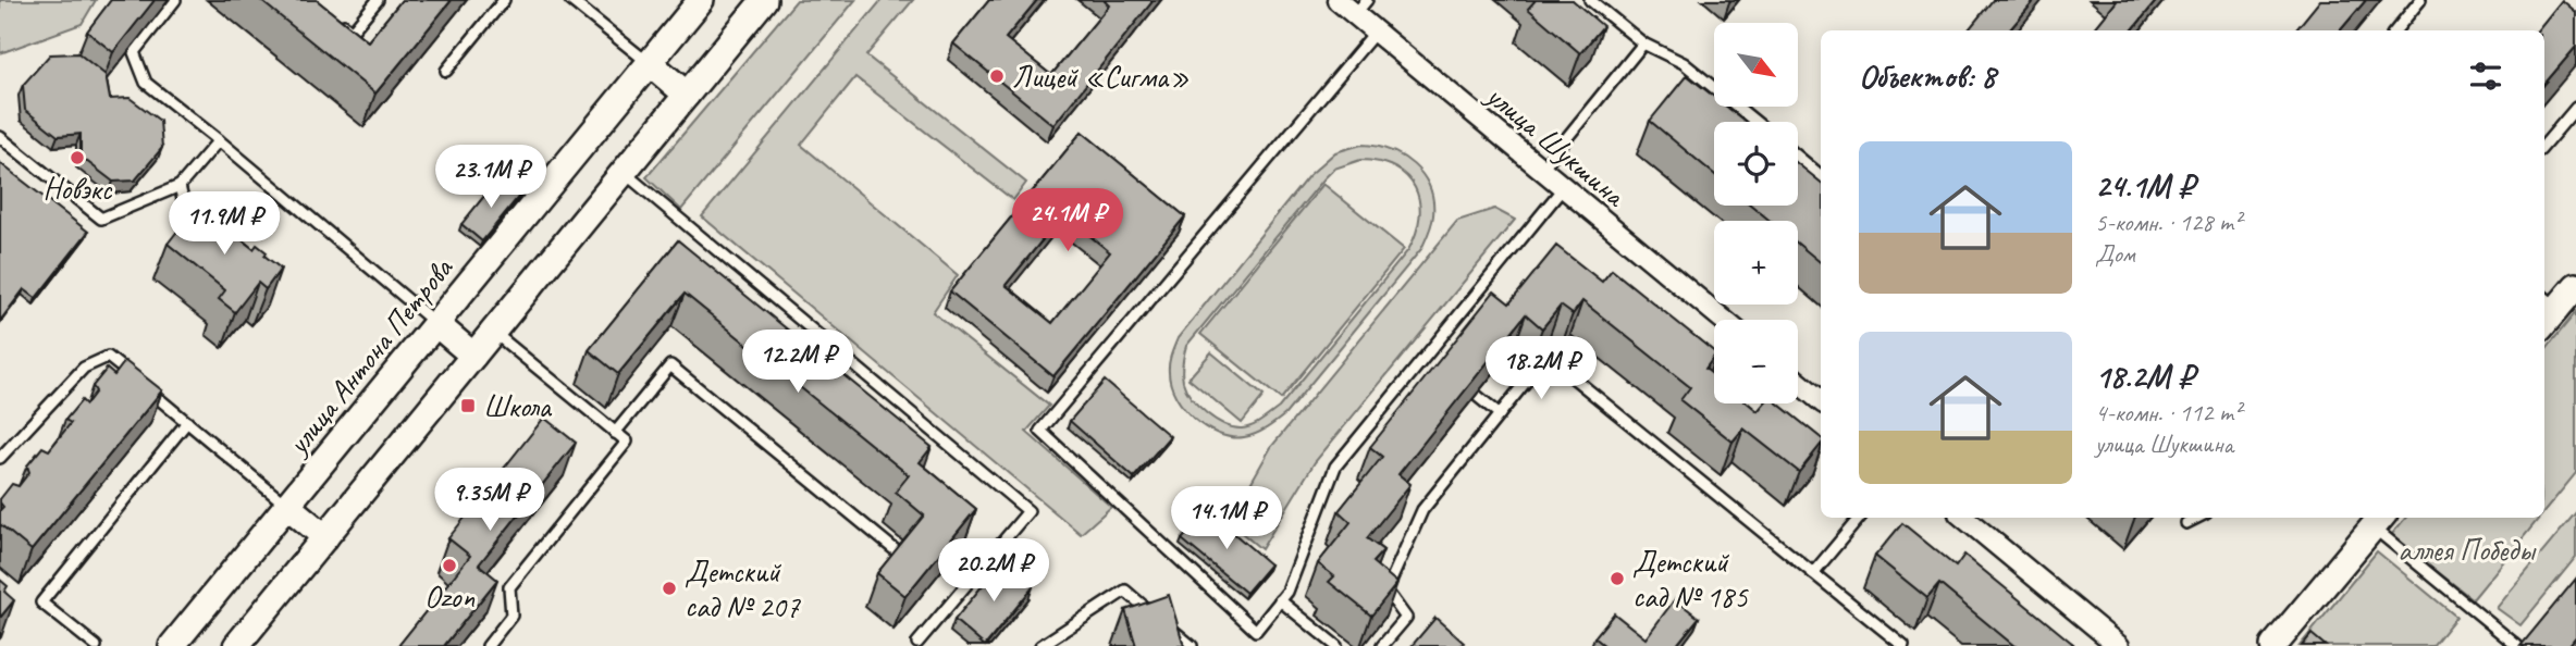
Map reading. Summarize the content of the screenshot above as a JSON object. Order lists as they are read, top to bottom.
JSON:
{
  "streets": {
    "street": ["улица Шукшина", "улица Антона Петрова"]
  },
  "parks": ["аллея Победы"],
  "places": {
    "other": [
      "Лицей «Сигма»",
      "Новэкс",
      "Ozon",
      "Детский сад № 185",
      "Детский сад № 207"
    ],
    "transit": ["Школа"]
  },
  "north": "bottom right",
  "page": {
    "map_buttons": ["+", "−"],
    "heading": "Объектов: 8",
    "list": [
      {
        "name": "24.1M ₽",
        "note": "5-комн. · 128 m² · Дом"
      },
      {
        "name": "18.2M ₽",
        "note": "4-комн. · 112 m² · улица Шукшина"
      }
    ],
    "price": [
      "23.1M ₽",
      "24.1M ₽",
      "11.9M ₽",
      "12.2M ₽",
      "18.2M ₽",
      "9.35M ₽",
      "14.1M ₽",
      "20.2M ₽"
    ]
  }
}
